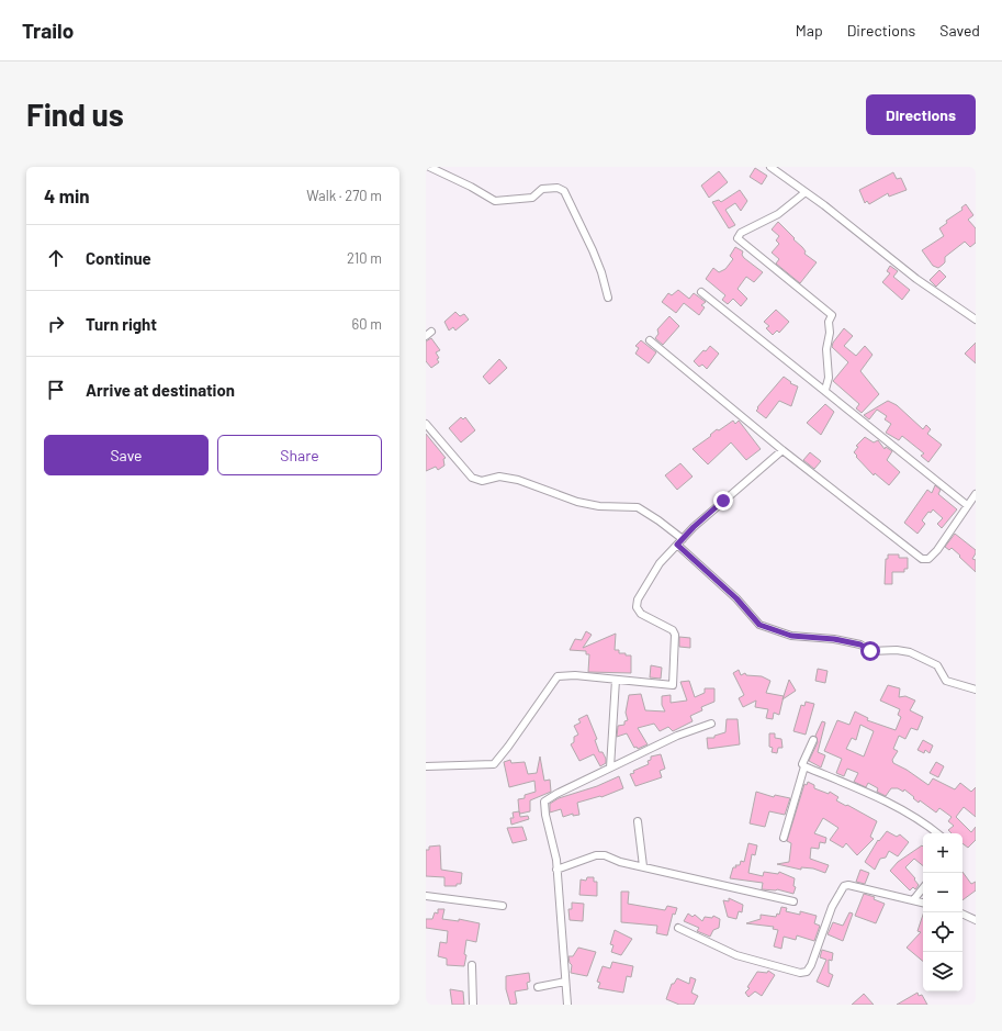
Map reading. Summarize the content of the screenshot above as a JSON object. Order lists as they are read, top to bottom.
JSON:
{
  "page": {
    "header": "Trailo",
    "nav": ["Map", "Directions", "Saved"],
    "buttons": [
      "Directions",
      ["Save", "Share"]
    ],
    "title": "Find us",
    "heading": ["4 min", "Walk · 270 m"],
    "list": [
      ["Continue", "210 m"],
      ["Turn right", "60 m"],
      "Arrive at destination"
    ],
    "map_buttons": ["+", "−"]
  }
}
